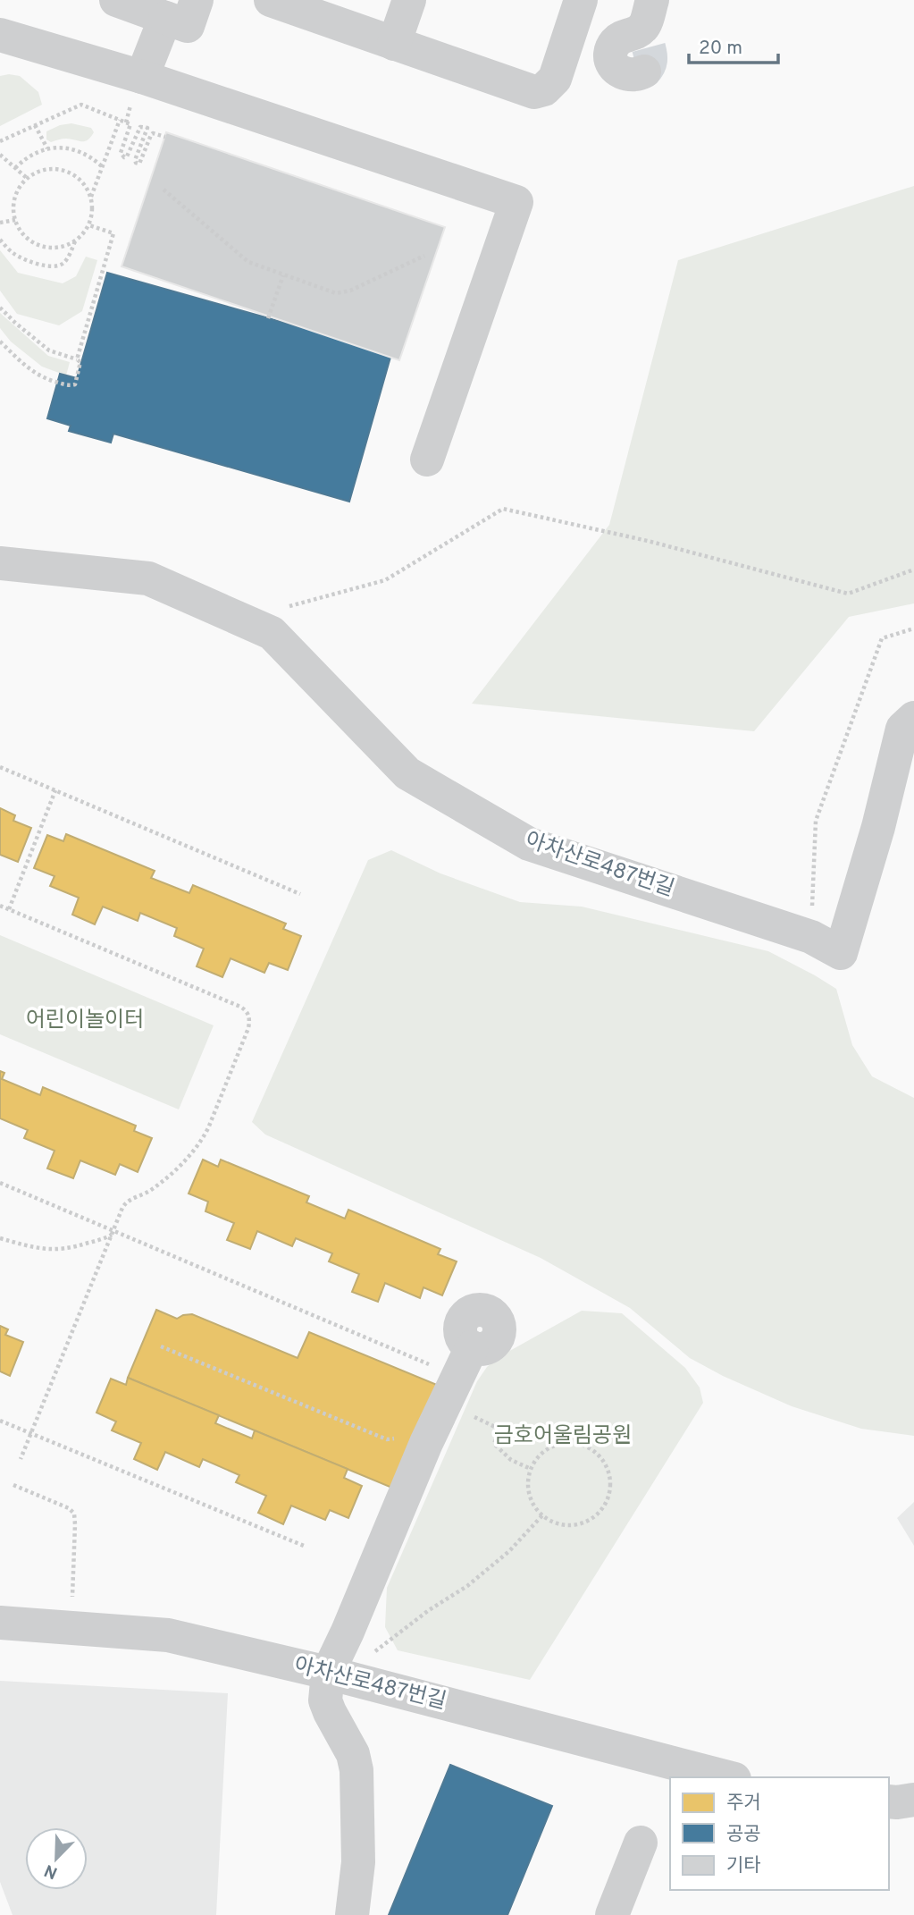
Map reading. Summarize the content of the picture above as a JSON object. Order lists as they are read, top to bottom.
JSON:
{
  "streets": {
    "street": ["아차산로487번길"]
  },
  "parks": ["어린이놀이터", "금호어울림공원"],
  "legend": ["주거", "공공", "기타"],
  "scale_bar": "20 m",
  "north": "bottom left"
}
